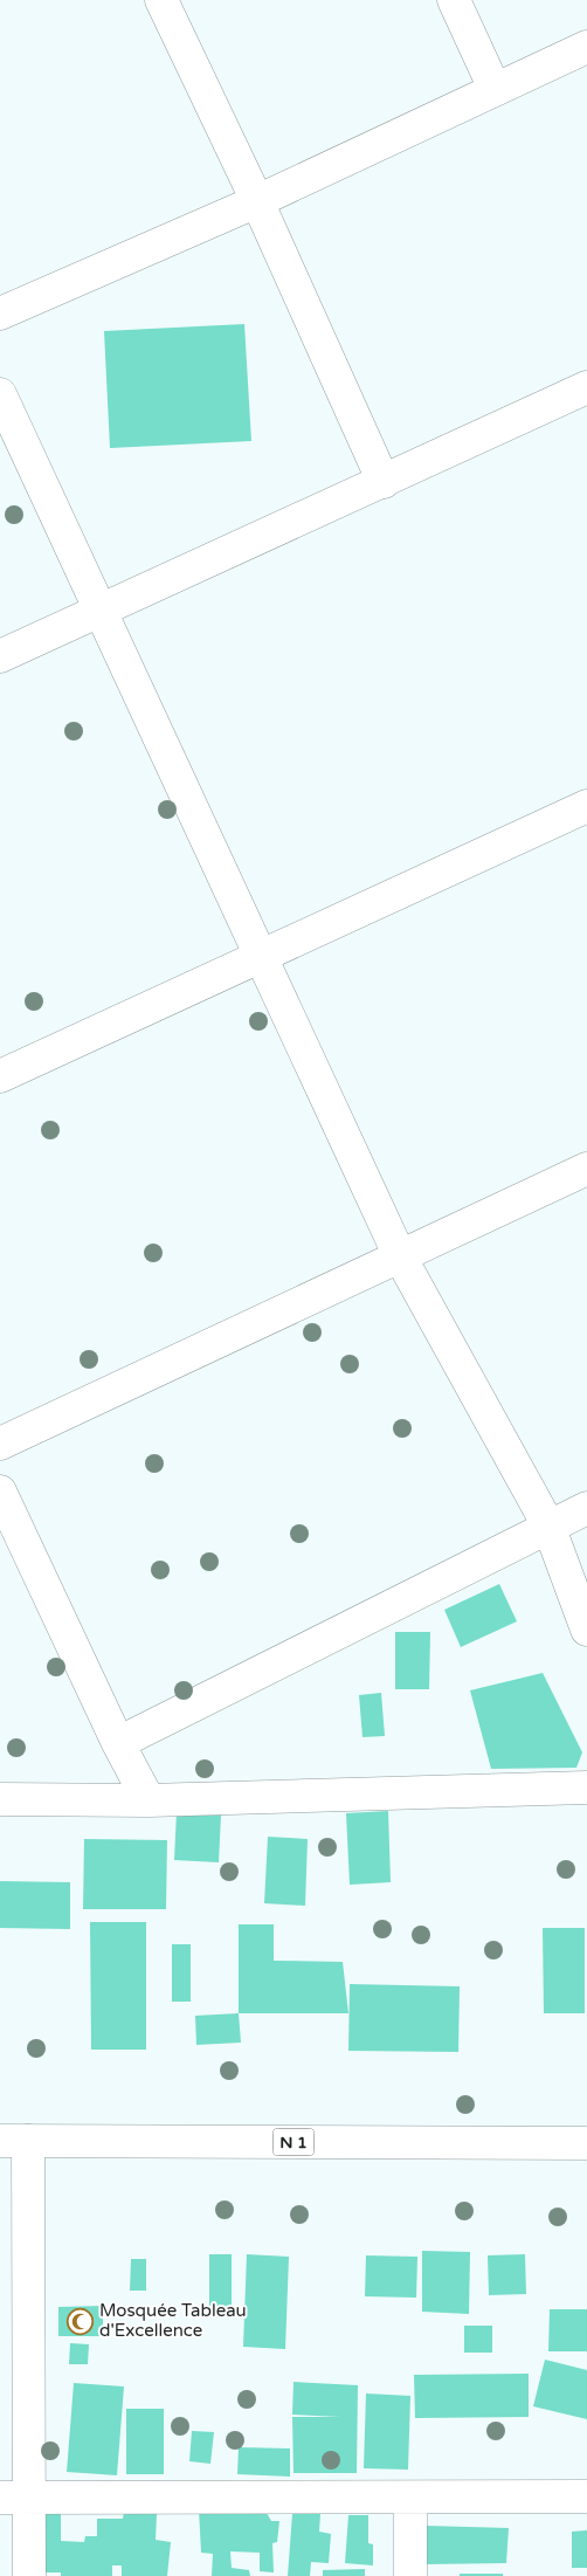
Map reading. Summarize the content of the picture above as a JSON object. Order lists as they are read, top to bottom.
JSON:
{
  "streets": {
    "main road": ["N 1"]
  },
  "places": {
    "mosque": ["Mosquée Tableau d'Excellence"]
  }
}
